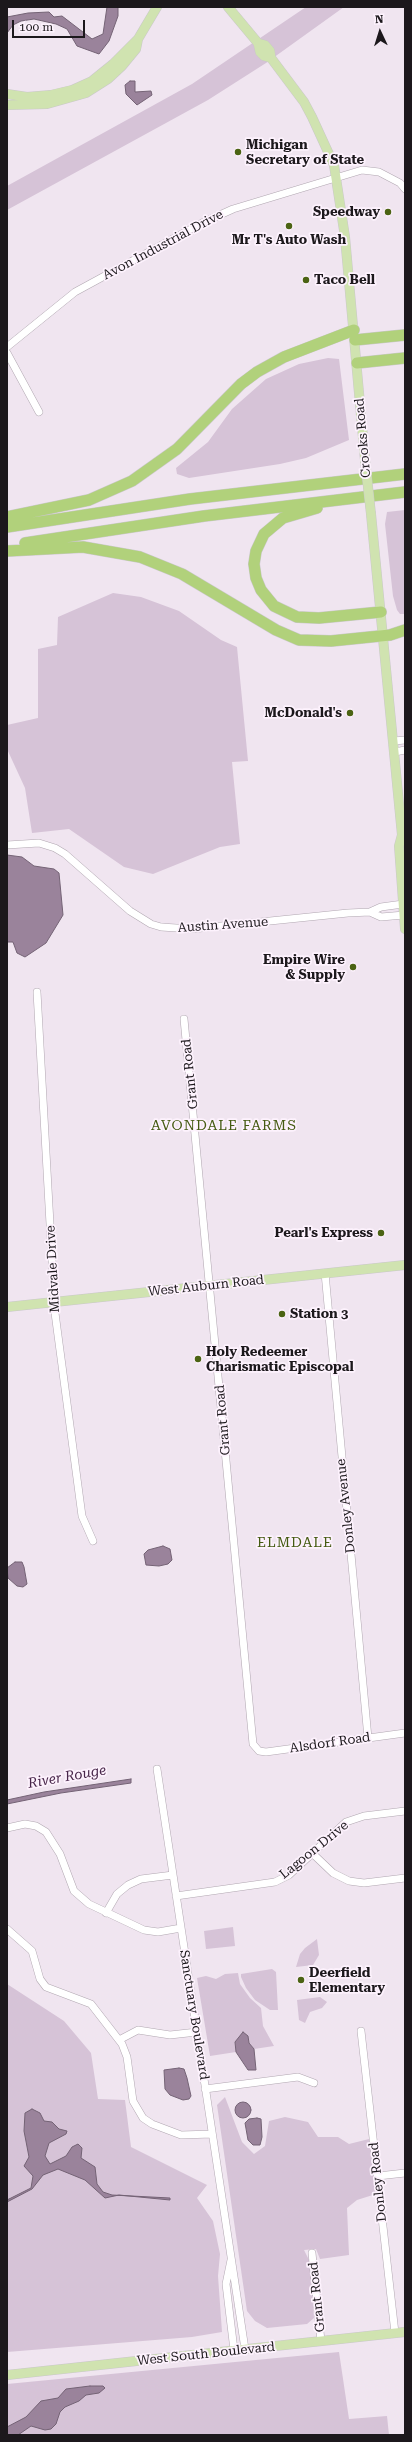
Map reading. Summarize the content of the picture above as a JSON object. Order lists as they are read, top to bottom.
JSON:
{
  "streets": {
    "main road": ["Crooks Road", "West Auburn Road", "West South Boulevard"],
    "street": [
      "Avon Industrial Drive",
      "Austin Avenue",
      "Grant Road",
      "Midvale Drive",
      "Donley Avenue",
      "Alsdorf Road",
      "Lagoon Drive",
      "Sanctuary Boulevard",
      "Donley Road"
    ]
  },
  "crossings": [
    ["Avon Industrial Drive", "Crooks Road"],
    ["Crooks Road", "Austin Avenue"],
    ["Grant Road", "West Auburn Road"],
    ["Grant Road", "Alsdorf Road"],
    ["Grant Road", "West South Boulevard"],
    ["Midvale Drive", "West Auburn Road"],
    ["West Auburn Road", "Donley Avenue"],
    ["Donley Avenue", "Alsdorf Road"],
    ["Lagoon Drive", "Sanctuary Boulevard"],
    ["Sanctuary Boulevard", "West South Boulevard"],
    ["Donley Road", "West South Boulevard"]
  ],
  "districts": ["AVONDALE FARMS", "ELMDALE"],
  "water": ["River Rouge"],
  "places": [
    "Michigan Secretary of State",
    "Speedway",
    "Mr T's Auto Wash",
    "Taco Bell",
    "McDonald's",
    "Empire Wire & Supply",
    "Pearl's Express",
    "Station 3",
    "Holy Redeemer Charismatic Episcopal",
    "Deerfield Elementary"
  ],
  "scale_bar": "100 m",
  "north": "top"
}
